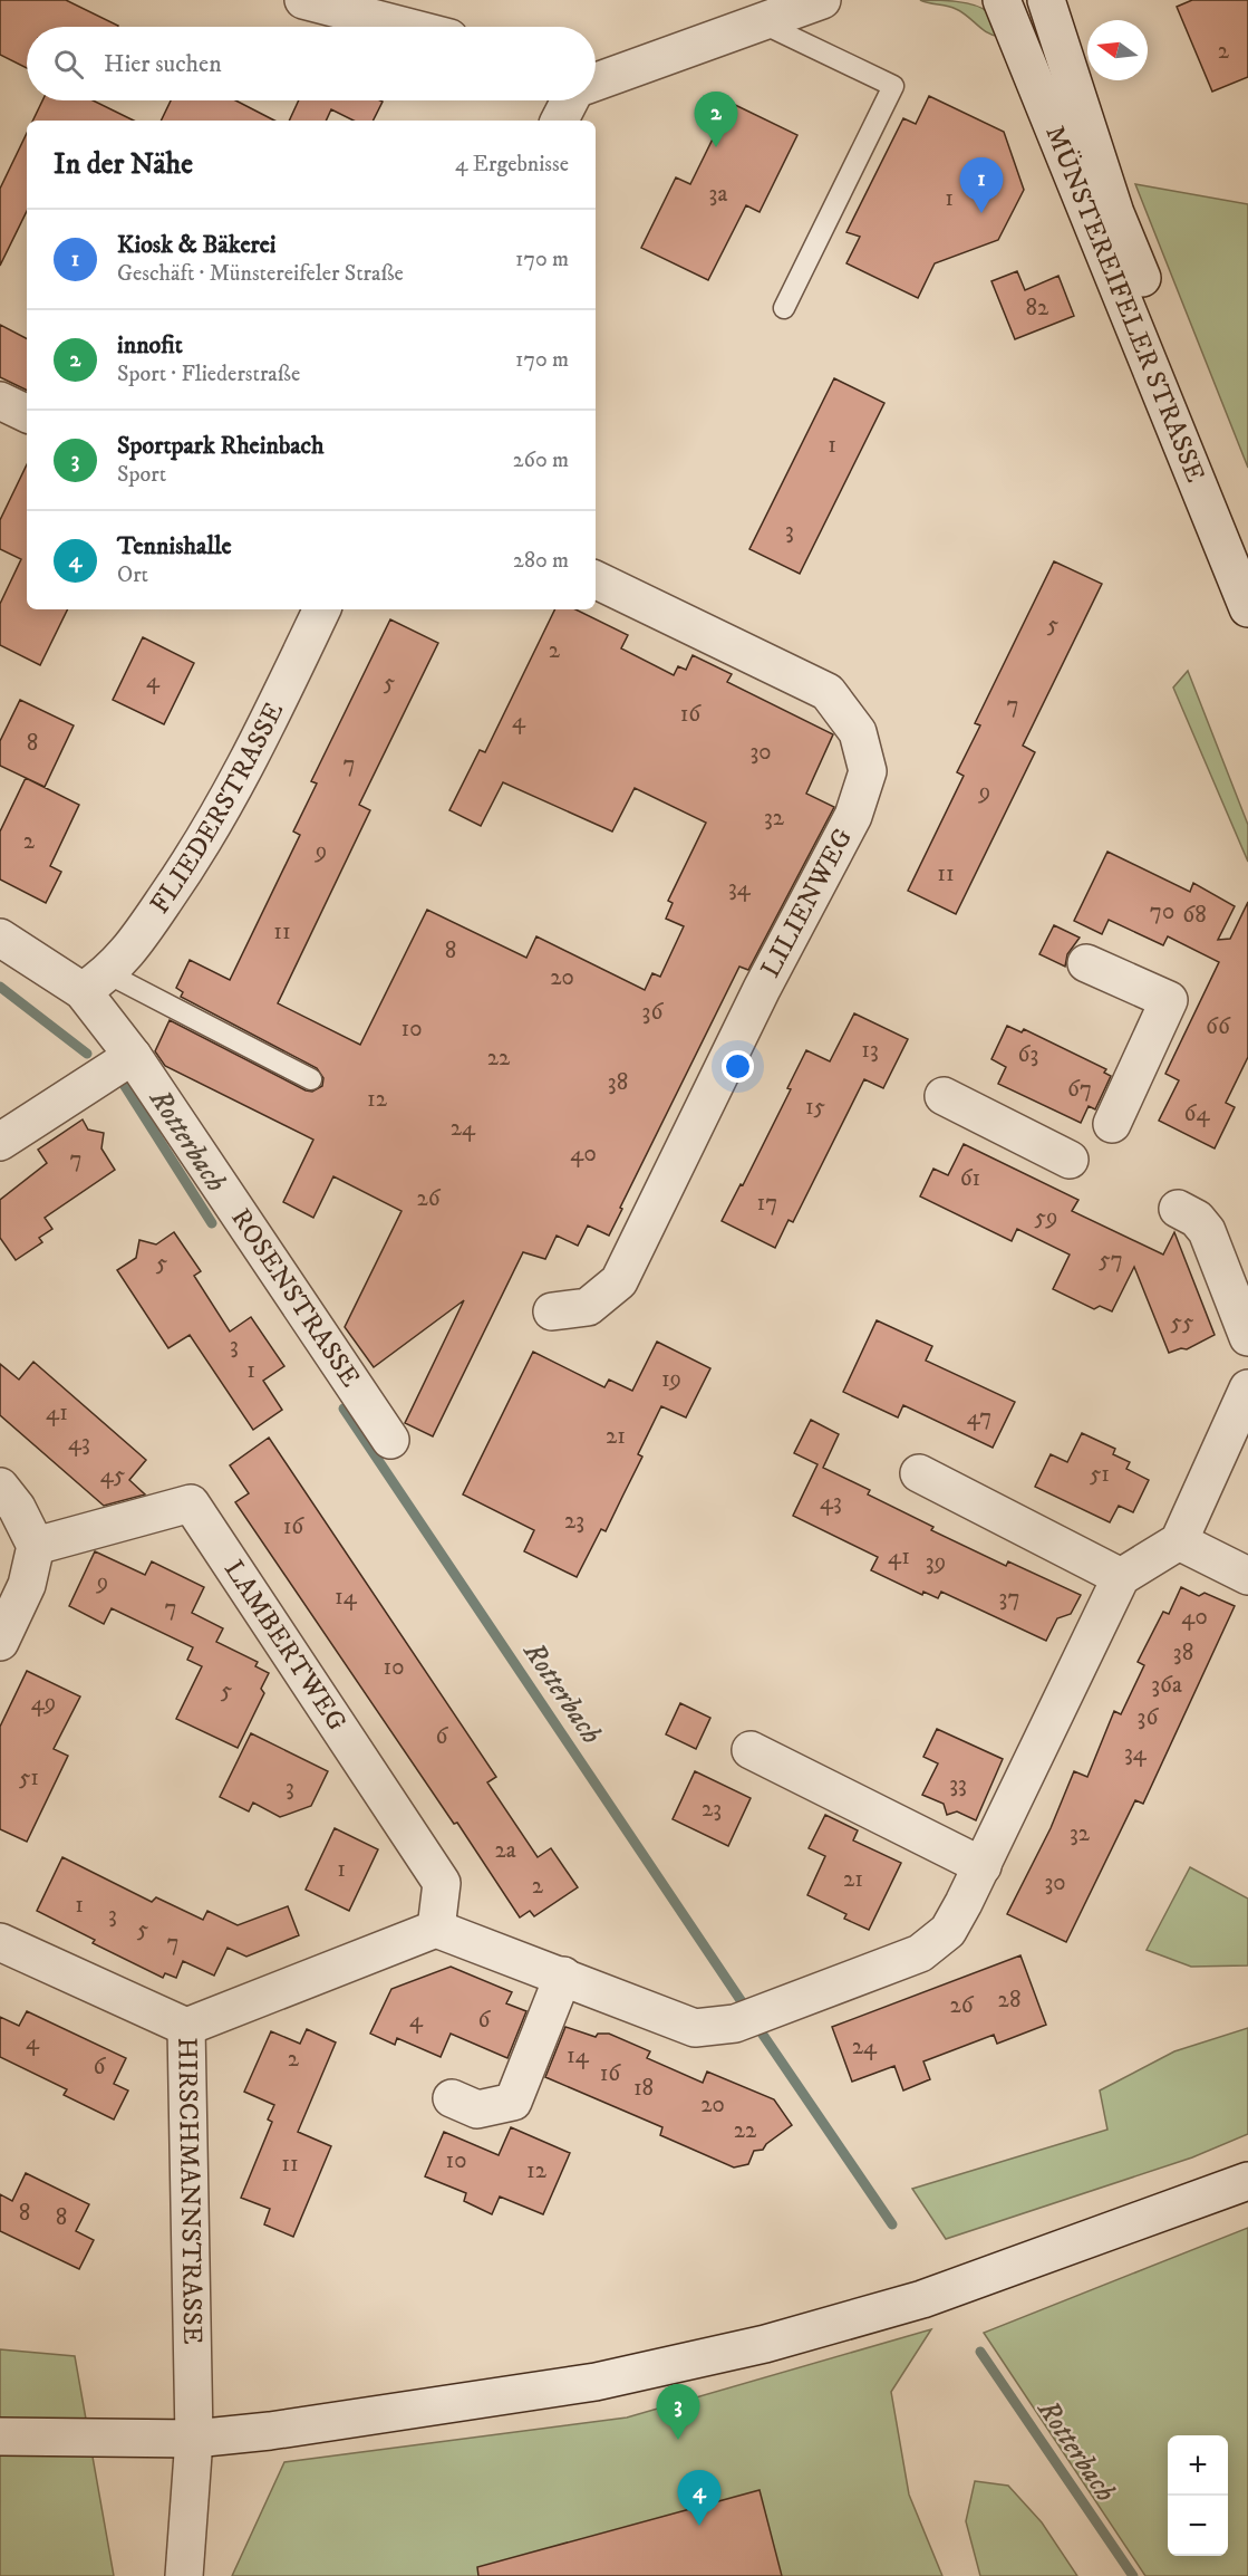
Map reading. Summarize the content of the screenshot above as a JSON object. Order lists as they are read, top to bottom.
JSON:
{
  "streets": {
    "street": [
      "MÜNSTEREIFELER STRASSE",
      "FLIEDERSTRASSE",
      "LILIENWEG",
      "ROSENSTRASSE",
      "LAMBERTWEG",
      "HIRSCHMANNSTRASSE"
    ]
  },
  "crossings": [
    ["FLIEDERSTRASSE", "ROSENSTRASSE"]
  ],
  "water": ["Rotterbach"],
  "house_numbers": [
    "2",
    "3a",
    "1",
    "82",
    "1",
    "3",
    "5",
    "2",
    "4",
    "5",
    "7",
    "16",
    "4",
    "8",
    "30",
    "7",
    "9",
    "32",
    "2",
    "9",
    "11",
    "34",
    "70",
    "68",
    "11",
    "8",
    "20",
    "36",
    "66",
    "10",
    "13",
    "63",
    "22",
    "38",
    "67",
    "12",
    "15",
    "64",
    "24",
    "40",
    "7",
    "61",
    "26",
    "17",
    "59",
    "57",
    "5",
    "55",
    "3",
    "1",
    "19",
    "41",
    "47",
    "21",
    "43",
    "51",
    "45",
    "43",
    "23",
    "16",
    "41",
    "39",
    "9",
    "14",
    "37",
    "7",
    "40",
    "38",
    "10",
    "36a",
    "5",
    "49",
    "36",
    "6",
    "34",
    "51",
    "33",
    "3",
    "23",
    "32",
    "2a",
    "1",
    "21",
    "30",
    "2",
    "1",
    "3",
    "5",
    "7",
    "28",
    "26",
    "4",
    "6",
    "4",
    "24",
    "14",
    "2",
    "6",
    "16",
    "18",
    "20",
    "22",
    "10",
    "11",
    "12",
    "8",
    "8"
  ],
  "north": "left",
  "page": {
    "search": "Hier suchen",
    "pins": [
      "2",
      "1",
      "3",
      "4"
    ],
    "heading": ["In der Nähe", "4 Ergebnisse"],
    "list": [
      {
        "mark": "1",
        "name": "Kiosk & Bäkerei",
        "note": "Geschäft · Münstereifeler Straße",
        "value": "170 m"
      },
      {
        "mark": "2",
        "name": "innofit",
        "note": "Sport · Fliederstraße",
        "value": "170 m"
      },
      {
        "mark": "3",
        "name": "Sportpark Rheinbach",
        "note": "Sport",
        "value": "260 m"
      },
      {
        "mark": "4",
        "name": "Tennishalle",
        "note": "Ort",
        "value": "280 m"
      }
    ],
    "map_buttons": ["+", "−"]
  }
}
